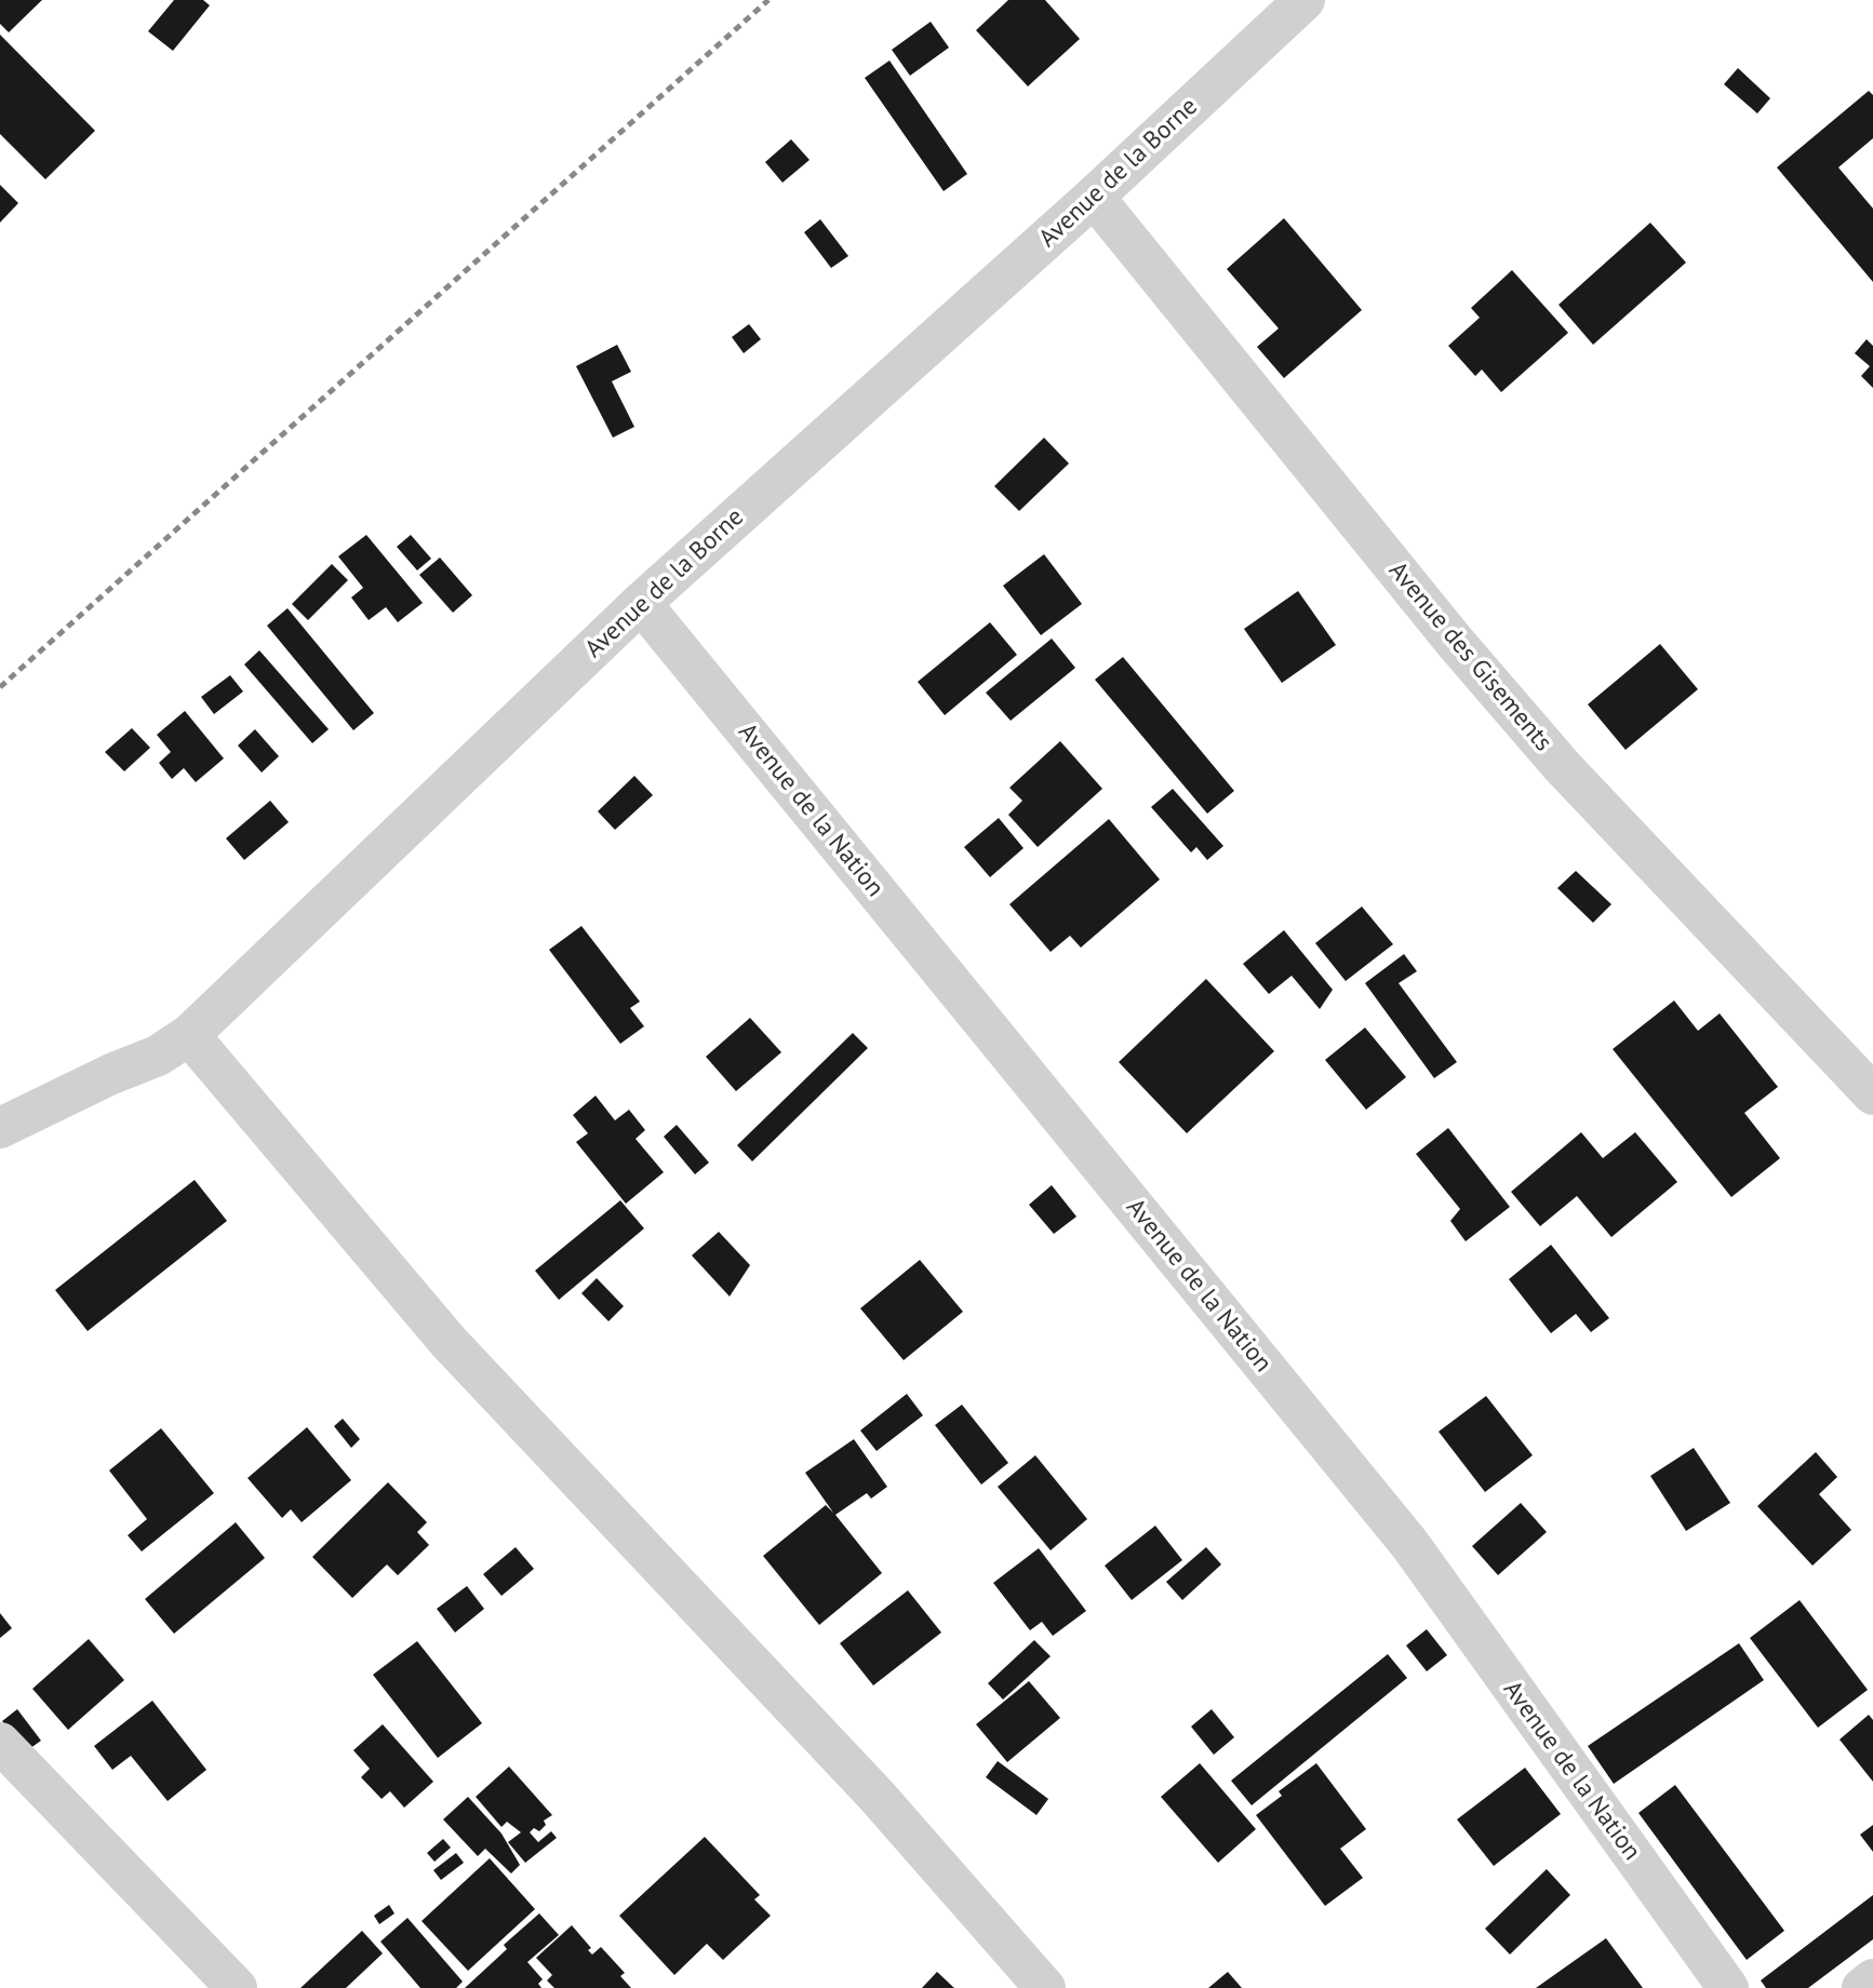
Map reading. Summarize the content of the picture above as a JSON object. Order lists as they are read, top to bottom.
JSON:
{
  "streets": {
    "street": ["Avenue de la Borne", "Avenue des Gisements", "Avenue de la Nation"]
  },
  "crossings": [
    ["Avenue de la Borne", "Avenue des Gisements"],
    ["Avenue de la Borne", "Avenue de la Nation"]
  ]
}
